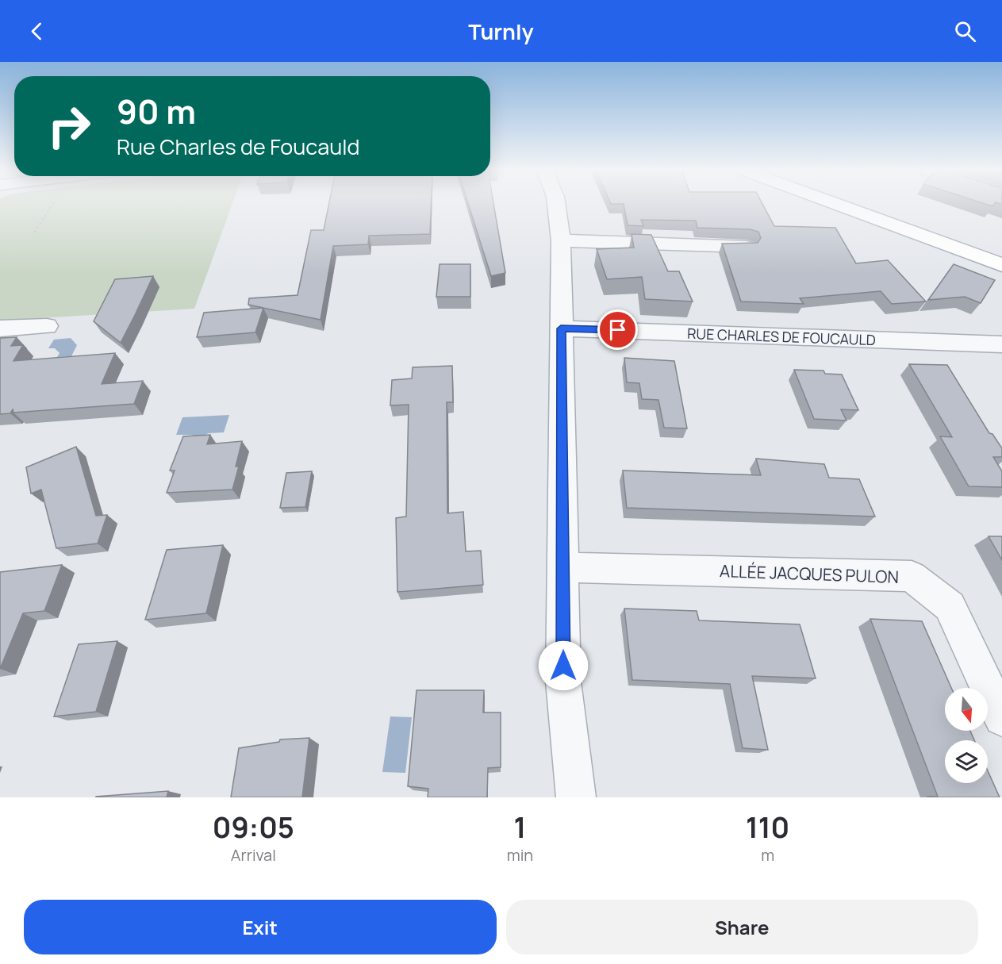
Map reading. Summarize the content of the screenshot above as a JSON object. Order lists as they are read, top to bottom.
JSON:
{
  "streets": {
    "street": ["RUE CHARLES DE FOUCAULD", "ALLÉE JACQUES PULON"]
  },
  "north": "bottom",
  "page": {
    "header": "Turnly",
    "turn": ["90 m", "Rue Charles de Foucauld"],
    "eta": [
      "09:05",
      "Arrival",
      "1",
      "min",
      "110",
      "m"
    ],
    "buttons": ["Exit", "Share"]
  }
}
